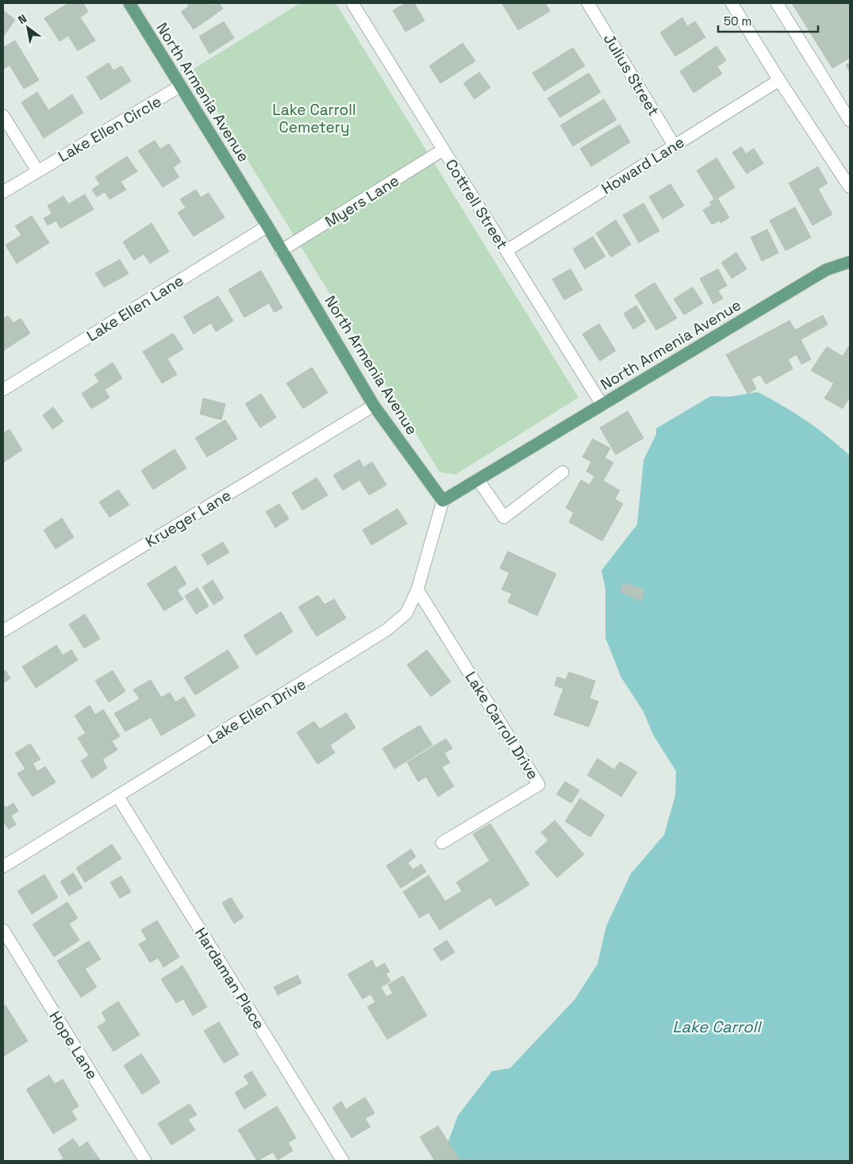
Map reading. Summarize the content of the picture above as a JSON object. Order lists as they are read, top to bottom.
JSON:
{
  "streets": {
    "main road": ["North Armenia Avenue"],
    "street": [
      "Julius Street",
      "Lake Ellen Circle",
      "Howard Lane",
      "Myers Lane",
      "Cottrell Street",
      "Lake Ellen Lane",
      "Krueger Lane",
      "Lake Ellen Drive",
      "Lake Carroll Drive",
      "Hardaman Place",
      "Hope Lane"
    ]
  },
  "crossings": [
    ["Julius Street", "Howard Lane"],
    ["North Armenia Avenue", "Lake Ellen Circle"],
    ["North Armenia Avenue", "Myers Lane"],
    ["North Armenia Avenue", "Cottrell Street"],
    ["North Armenia Avenue", "Lake Ellen Lane"],
    ["North Armenia Avenue", "Krueger Lane"],
    ["North Armenia Avenue", "Lake Ellen Drive"],
    ["Howard Lane", "Cottrell Street"],
    ["Myers Lane", "Cottrell Street"],
    ["Lake Ellen Drive", "Lake Carroll Drive"],
    ["Lake Ellen Drive", "Hardaman Place"]
  ],
  "water": ["Lake Carroll"],
  "parks": ["Lake Carroll Cemetery"],
  "scale_bar": "50 m",
  "north": "top left"
}
